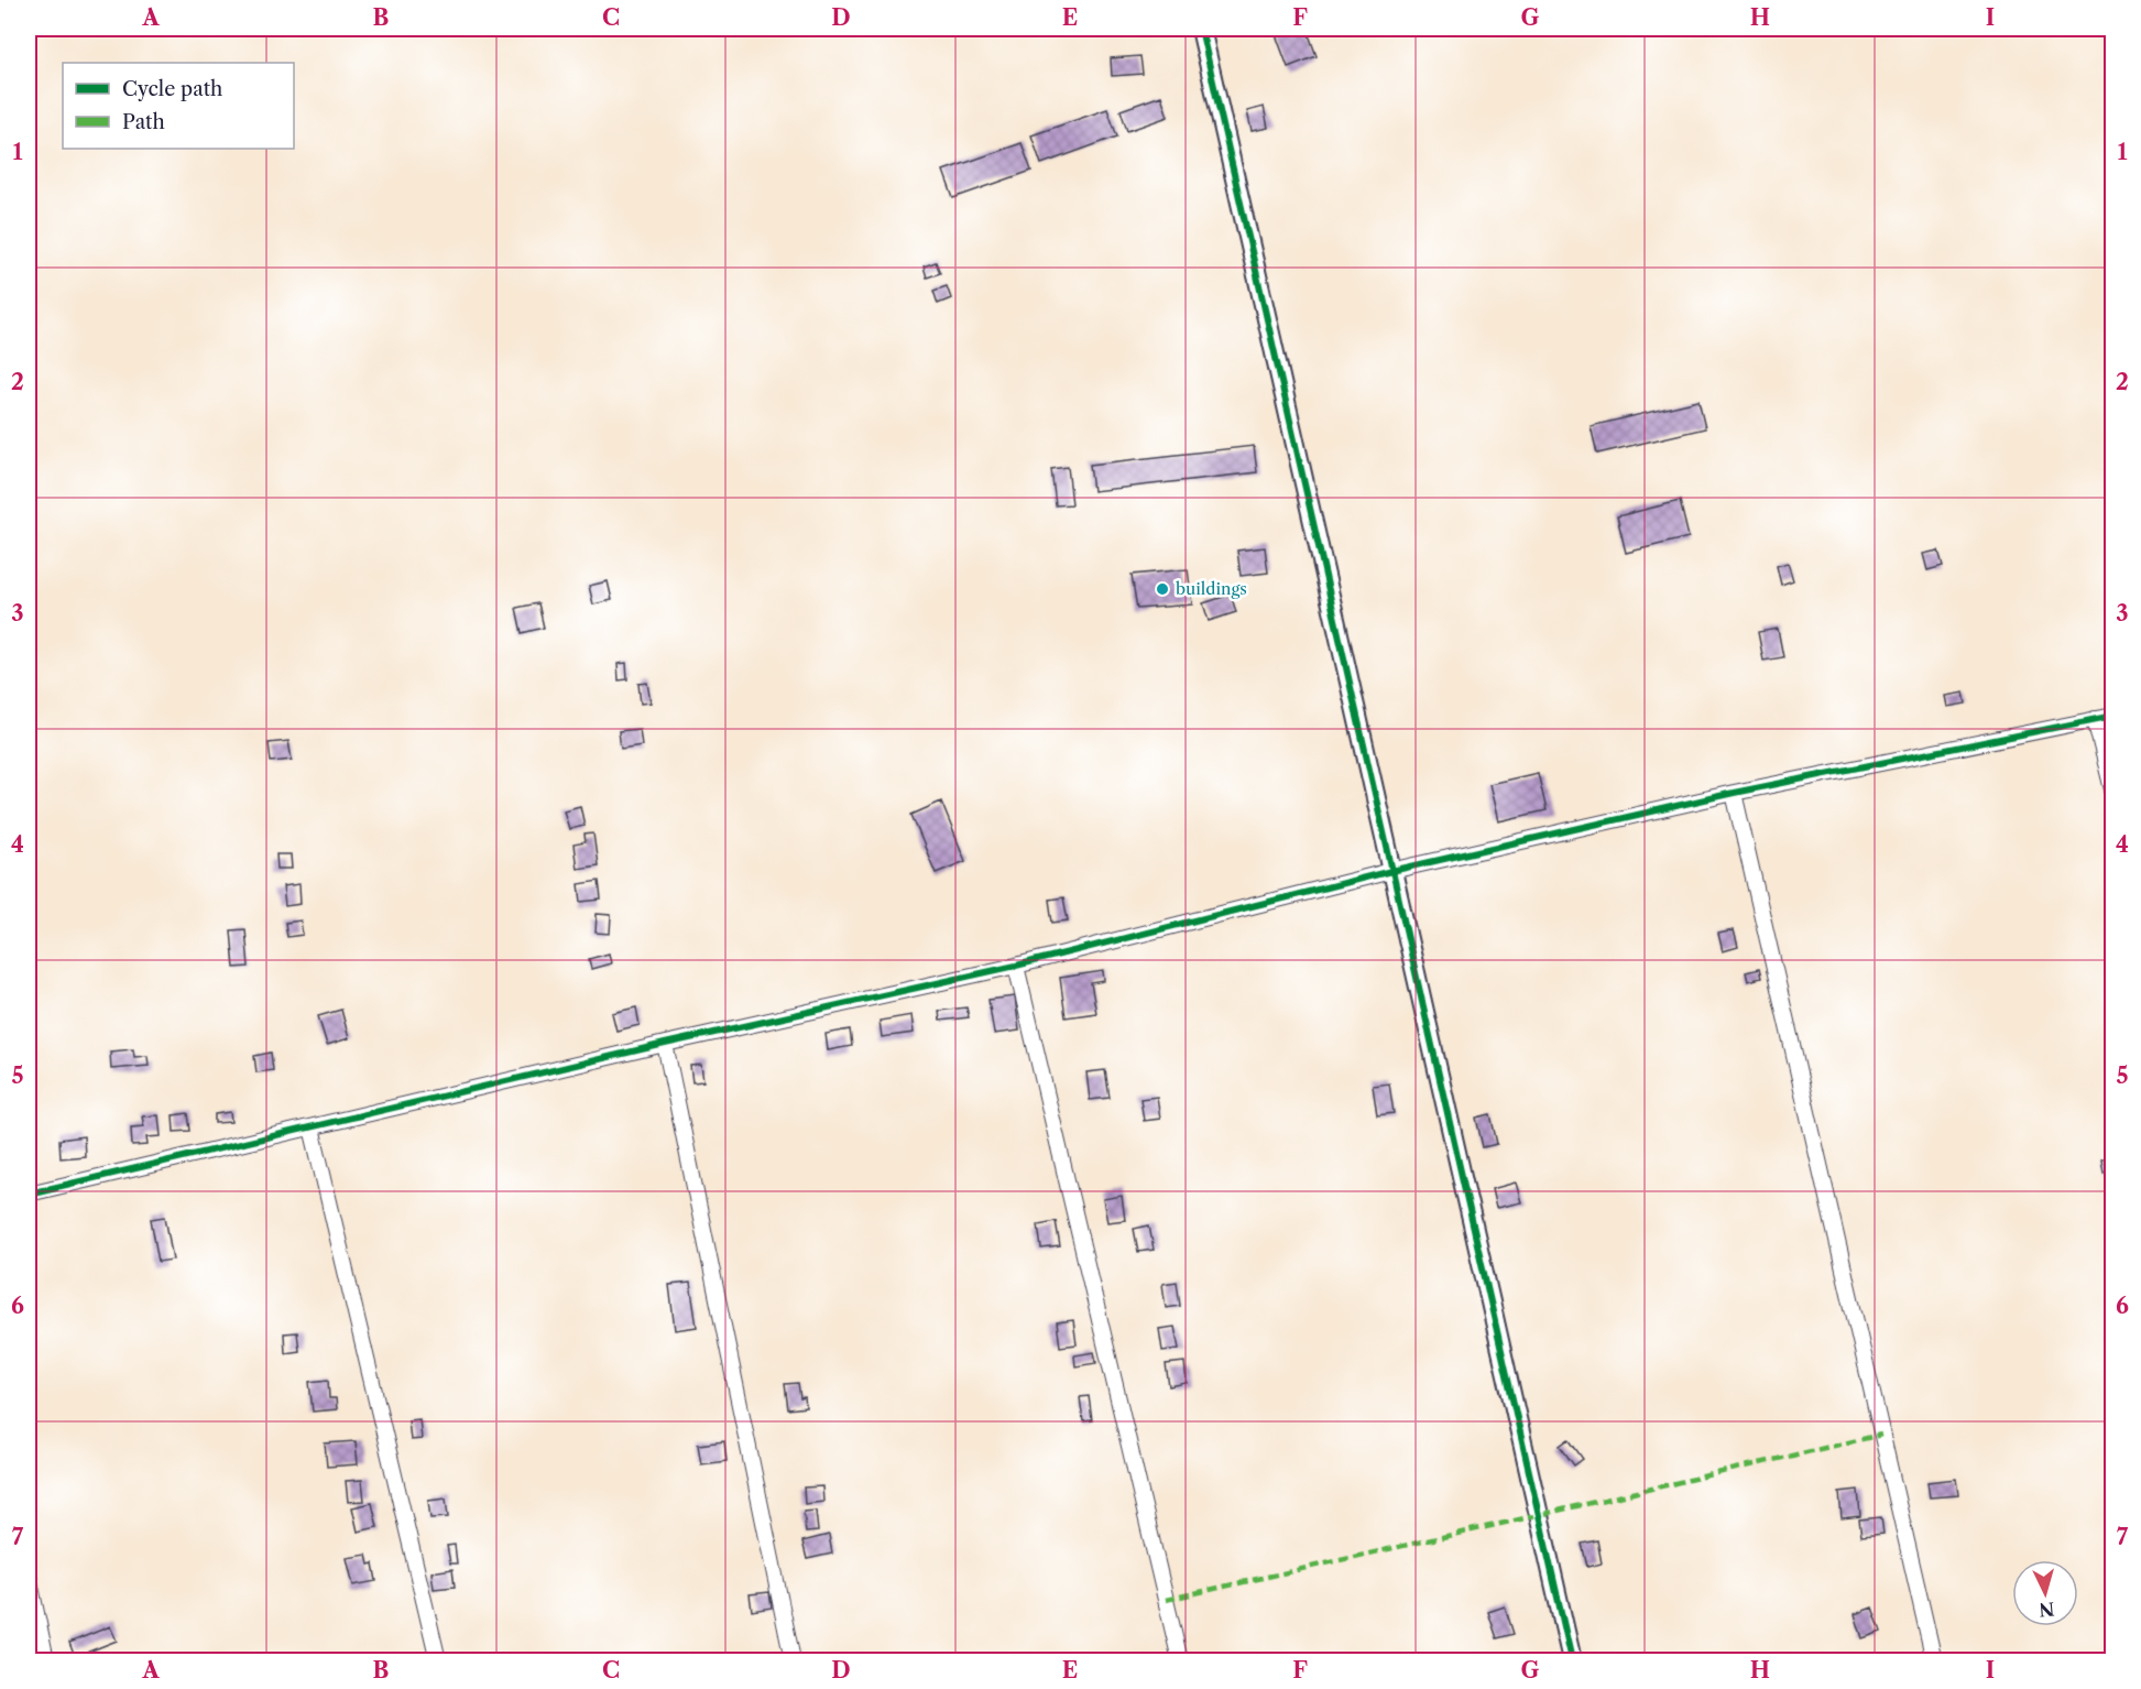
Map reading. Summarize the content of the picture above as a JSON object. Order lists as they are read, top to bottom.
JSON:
{
  "places": ["buildings"],
  "legend": ["Cycle path", "Path"],
  "north": "bottom",
  "grid": {
    "columns": [
      "A",
      "B",
      "C",
      "D",
      "E",
      "F",
      "G",
      "H",
      "I"
    ],
    "rows": [
      "1",
      "2",
      "3",
      "4",
      "5",
      "6",
      "7"
    ]
  }
}
